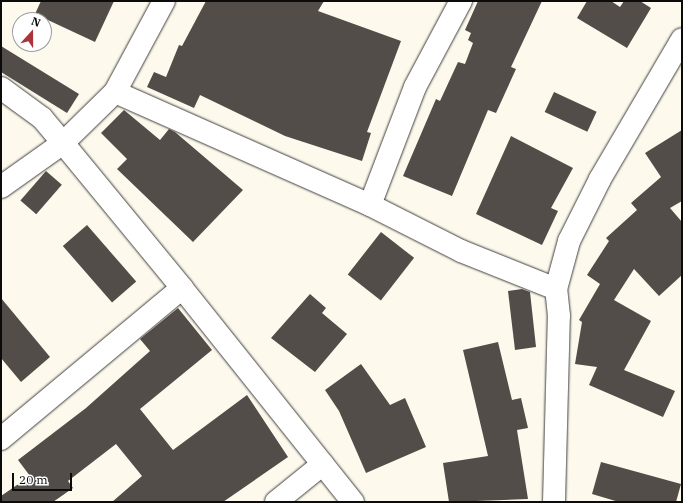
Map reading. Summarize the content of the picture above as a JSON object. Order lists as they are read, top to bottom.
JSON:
{
  "scale_bar": "20 m",
  "north": "top"
}
